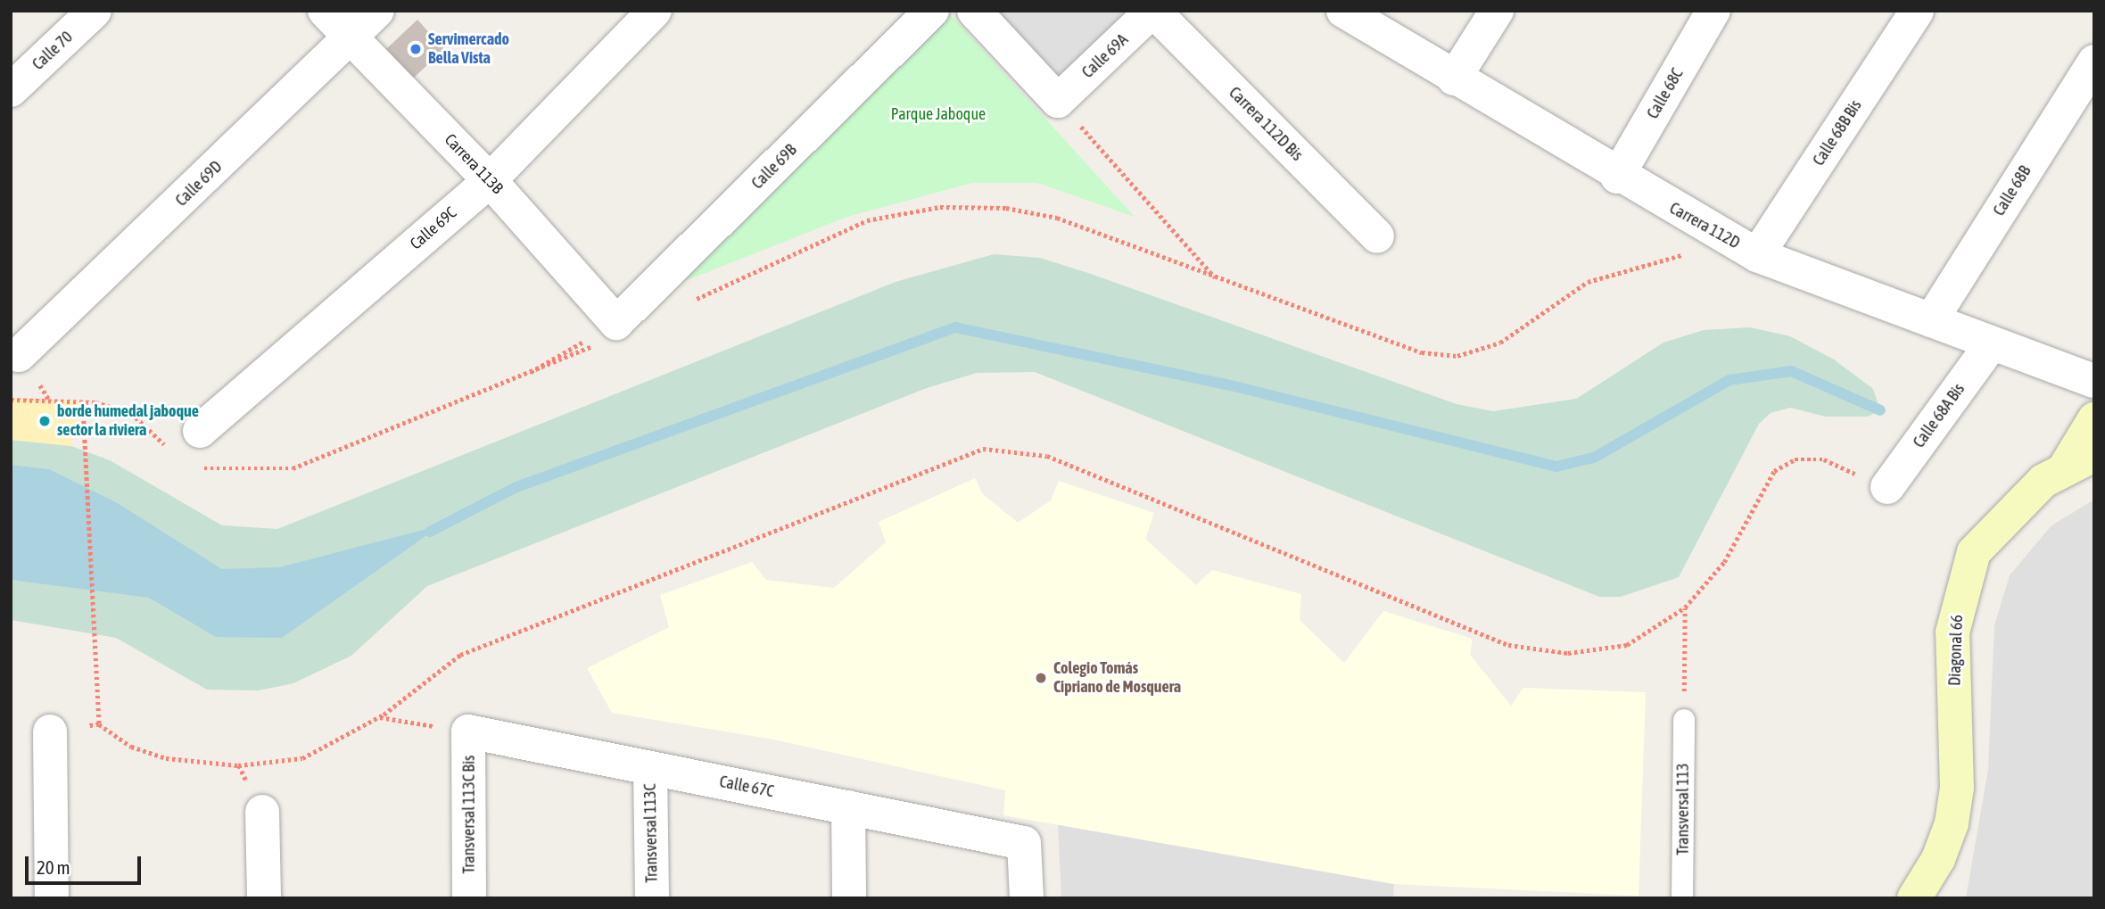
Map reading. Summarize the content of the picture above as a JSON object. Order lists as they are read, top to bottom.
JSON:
{
  "streets": {
    "street": [
      "Calle 70",
      "Calle 69A",
      "Calle 68C",
      "Carrera 112D Bis",
      "Calle 68B Bis",
      "Carrera 113B",
      "Calle 69B",
      "Calle 69D",
      "Calle 68B",
      "Carrera 112D",
      "Calle 69C",
      "Calle 68A Bis",
      "Diagonal 66",
      "Calle 67C",
      "Transversal 113C Bis",
      "Transversal 113C"
    ],
    "lane": ["Transversal 113"]
  },
  "crossings": [
    ["Calle 69A", "Carrera 112D Bis"],
    ["Calle 68C", "Carrera 112D"],
    ["Calle 68B Bis", "Carrera 112D"],
    ["Carrera 113B", "Calle 69B"],
    ["Carrera 113B", "Calle 69D"],
    ["Carrera 113B", "Calle 69C"],
    ["Calle 68B", "Carrera 112D"],
    ["Carrera 112D", "Calle 68A Bis"],
    ["Calle 67C", "Transversal 113C Bis"],
    ["Calle 67C", "Transversal 113C"]
  ],
  "parks": ["Parque Jaboque"],
  "places": ["Servimercado Bella Vista", "borde humedal jaboque sector la riviera", "Colegio Tomás Cipriano de Mosquera"],
  "scale_bar": "20 m"
}
